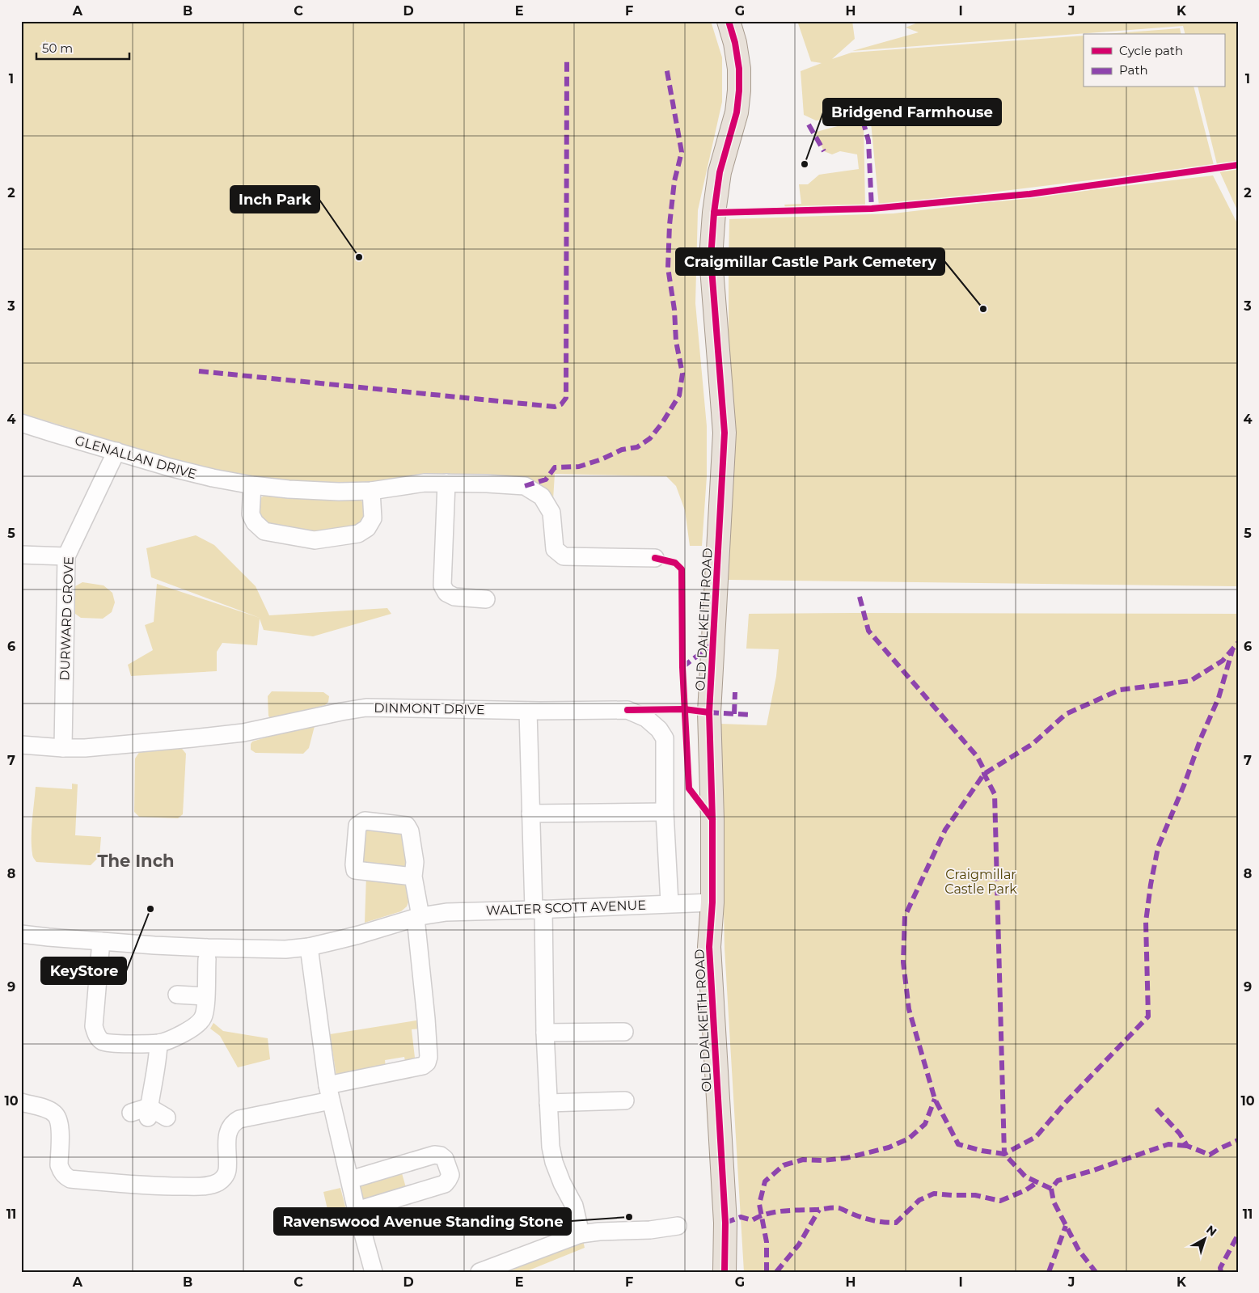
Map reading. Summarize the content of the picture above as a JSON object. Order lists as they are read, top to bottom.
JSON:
{
  "streets": {
    "main road": ["OLD DALKEITH ROAD"],
    "street": [
      "GLENALLAN DRIVE",
      "DURWARD GROVE",
      "DINMONT DRIVE",
      "WALTER SCOTT AVENUE"
    ]
  },
  "crossings": [
    ["GLENALLAN DRIVE", "DURWARD GROVE"],
    ["DURWARD GROVE", "DINMONT DRIVE"],
    ["OLD DALKEITH ROAD", "WALTER SCOTT AVENUE"],
    ["DINMONT DRIVE", "WALTER SCOTT AVENUE"]
  ],
  "districts": ["The Inch"],
  "parks": ["Craigmillar Castle Park"],
  "places": [
    "Bridgend Farmhouse",
    "Inch Park",
    "Craigmillar Castle Park Cemetery",
    "KeyStore",
    "Ravenswood Avenue Standing Stone"
  ],
  "legend": ["Cycle path", "Path"],
  "scale_bar": "50 m",
  "north": "top right",
  "grid": {
    "columns": [
      "A",
      "B",
      "C",
      "D",
      "E",
      "F",
      "G",
      "H",
      "I",
      "J",
      "K"
    ],
    "rows": [
      "1",
      "2",
      "3",
      "4",
      "5",
      "6",
      "7",
      "8",
      "9",
      "10",
      "11"
    ]
  }
}
